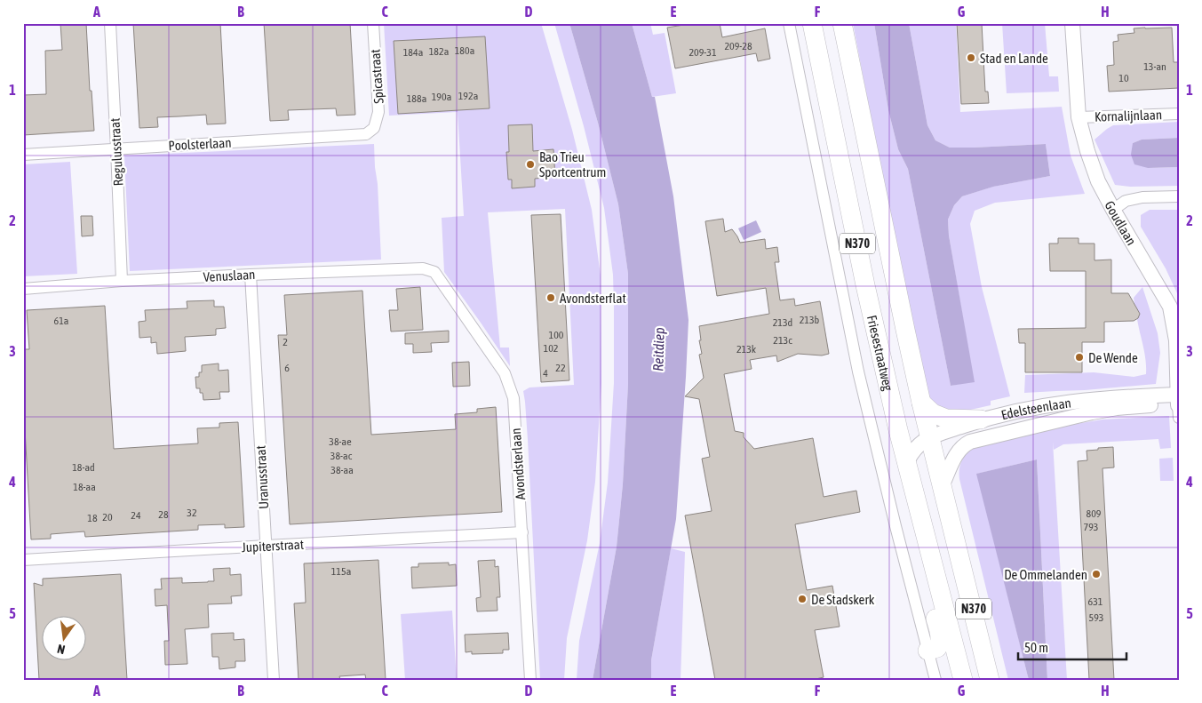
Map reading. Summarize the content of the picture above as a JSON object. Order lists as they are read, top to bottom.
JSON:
{
  "streets": {
    "highway": ["N370", "Friesestraatweg"],
    "street": [
      "Spicastraat",
      "Kornalijnlaan",
      "Poolsterlaan",
      "Regulusstraat",
      "Goudlaan",
      "Venuslaan",
      "Edelsteenlaan",
      "Avondsterlaan",
      "Uranusstraat",
      "Jupiterstraat"
    ]
  },
  "crossings": [
    ["Spicastraat", "Poolsterlaan"],
    ["Kornalijnlaan", "Goudlaan"],
    ["Poolsterlaan", "Regulusstraat"],
    ["Regulusstraat", "Venuslaan"],
    ["Goudlaan", "Edelsteenlaan"],
    ["N370", "Edelsteenlaan"],
    ["Venuslaan", "Avondsterlaan"],
    ["Venuslaan", "Uranusstraat"],
    ["Friesestraatweg", "Edelsteenlaan"],
    ["Avondsterlaan", "Jupiterstraat"],
    ["Uranusstraat", "Jupiterstraat"]
  ],
  "water": ["Reitdiep"],
  "places": [
    "Stad en Lande",
    "Bao Trieu Sportcentrum",
    "Avondsterflat",
    "De Wende",
    "De Ommelanden",
    "De Stadskerk"
  ],
  "house_numbers": [
    "209-28",
    "180a",
    "182a",
    "184a",
    "209-31",
    "13-an",
    "10",
    "192a",
    "190a",
    "188a",
    "213b",
    "61a",
    "213d",
    "100",
    "213c",
    "2",
    "102",
    "213k",
    "6",
    "22",
    "4",
    "38-ae",
    "38-ac",
    "18-ad",
    "38-aa",
    "18-aa",
    "32",
    "809",
    "28",
    "24",
    "20",
    "18",
    "793",
    "115a",
    "631",
    "593"
  ],
  "scale_bar": "50 m",
  "north": "bottom",
  "grid": {
    "columns": [
      "A",
      "B",
      "C",
      "D",
      "E",
      "F",
      "G",
      "H"
    ],
    "rows": [
      "1",
      "2",
      "3",
      "4",
      "5"
    ]
  }
}
